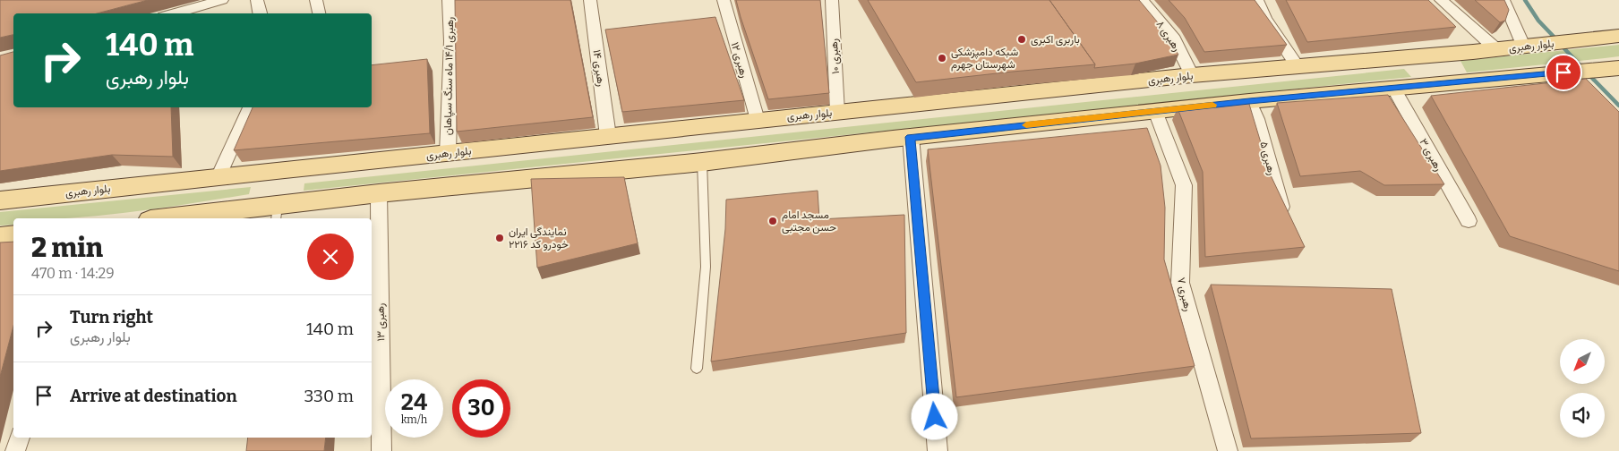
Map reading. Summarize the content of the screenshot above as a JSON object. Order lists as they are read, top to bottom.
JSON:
{
  "streets": {
    "main road": ["بلوار رهبری"],
    "street": [
      "رهبری ۸",
      "رهبری ۱۰",
      "رهبری ۱۲",
      "رهبری ۱۴",
      "رهبری ۱۴/۱ ماه سنگ سپاهان",
      "رهبری ۳",
      "رهبری ۵",
      "رهبری ۷",
      "رهبری ۱۳"
    ]
  },
  "crossings": [
    ["رهبری ۸", "بلوار رهبری"],
    ["بلوار رهبری", "رهبری ۱۰"],
    ["بلوار رهبری", "رهبری ۱۲"],
    ["بلوار رهبری", "رهبری ۱۴"],
    ["بلوار رهبری", "رهبری ۱۴/۱ ماه سنگ سپاهان"]
  ],
  "places": [
    "باربری اکبری",
    "شبکه دامپزشکی شهرستان جهرم",
    "مسجد امام حسن مجتبی",
    "نمایندگی ایران خودرو کد ۲۲۱۶"
  ],
  "north": "bottom left",
  "page": {
    "turn": ["140 m", "بلوار رهبری"],
    "heading": ["2 min", "470 m · 14:29"],
    "list": [
      {
        "name": "Turn right",
        "note": "بلوار رهبری",
        "value": "140 m"
      },
      {
        "name": "Arrive at destination",
        "value": "330 m"
      }
    ],
    "speed": "24 km/h",
    "limit": "30"
  }
}
